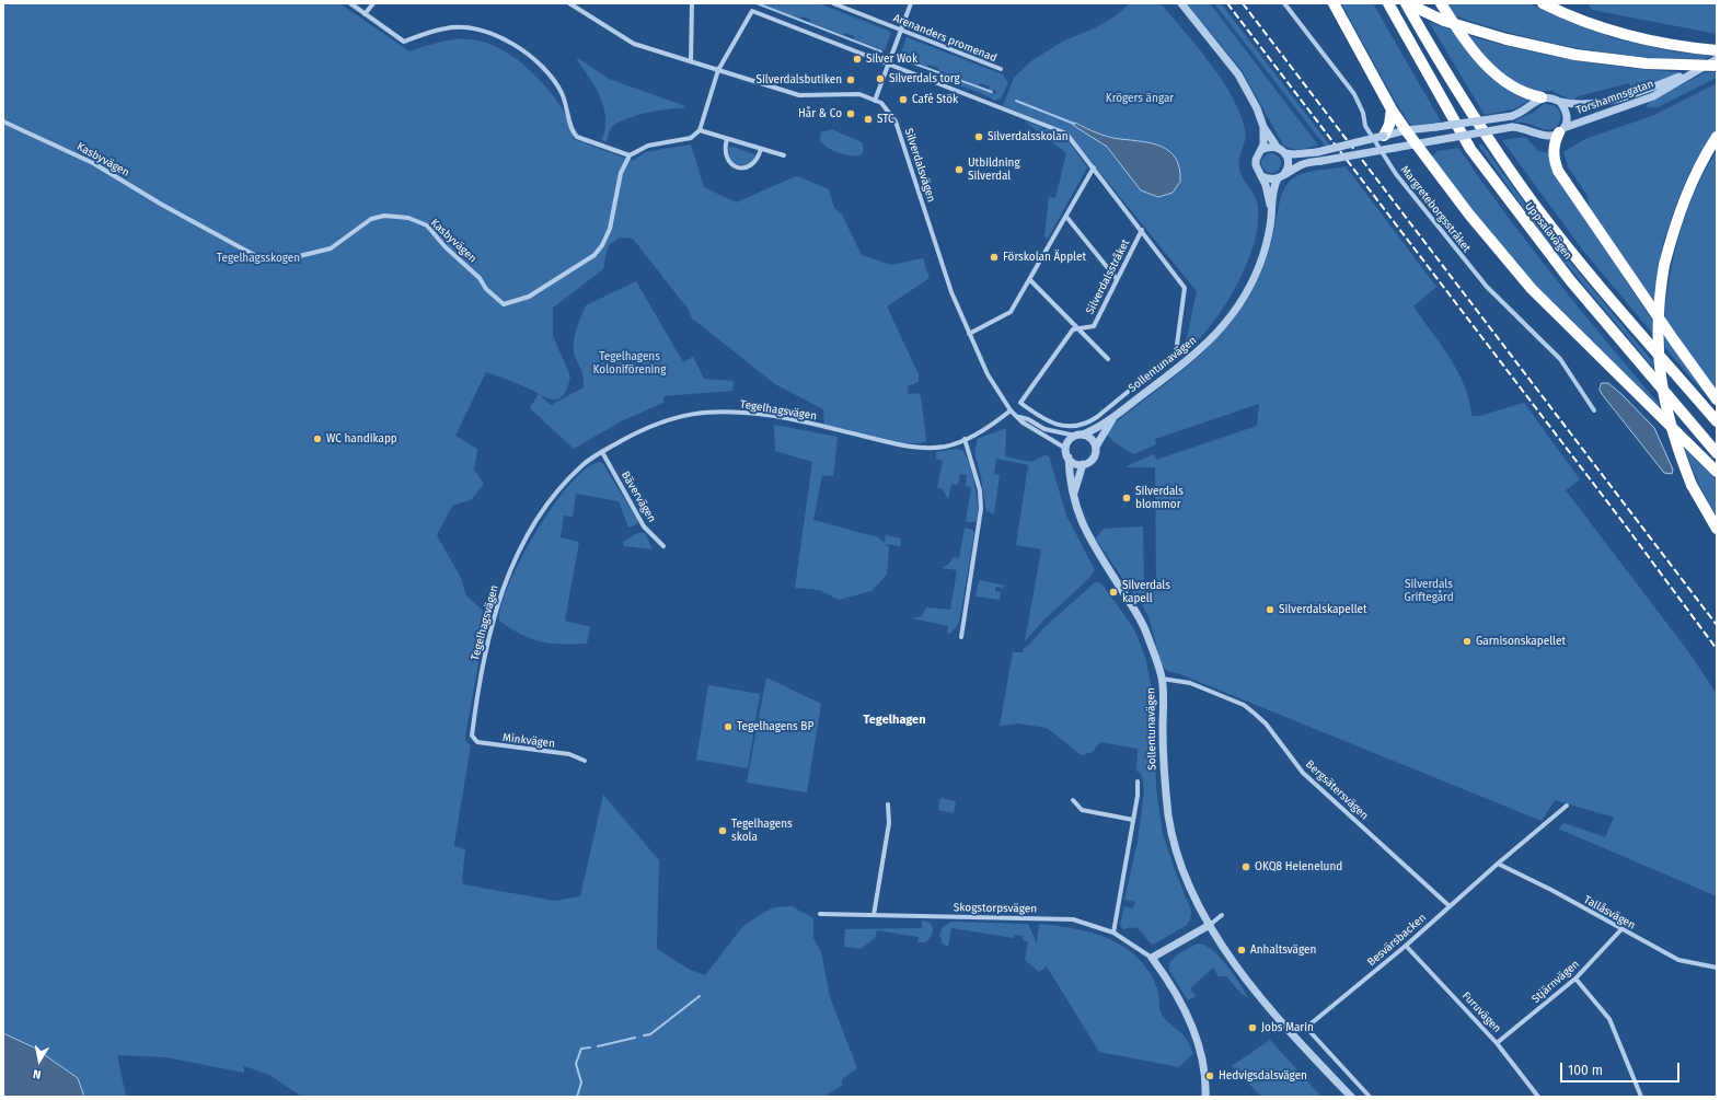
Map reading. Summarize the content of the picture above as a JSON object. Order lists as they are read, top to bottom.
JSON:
{
  "streets": {
    "highway": ["Uppsalavägen"],
    "street": [
      "Arenanders promenad",
      "Torshamnsgatan",
      "Kasbyvägen",
      "Silverdalsvägen",
      "Margreteborgsstråket",
      "Silverdalsstråket",
      "Sollentunavägen",
      "Tegelhagsvägen",
      "Bävervägen",
      "Minkvägen",
      "Bergsätersvägen",
      "Skogstorpsvägen",
      "Tallåsvägen",
      "Besvärsbacken",
      "Stjärnvägen",
      "Furuvägen"
    ]
  },
  "crossings": [
    ["Silverdalsvägen", "Sollentunavägen"],
    ["Silverdalsvägen", "Tegelhagsvägen"],
    ["Sollentunavägen", "Bergsätersvägen"],
    ["Tegelhagsvägen", "Bävervägen"],
    ["Tegelhagsvägen", "Minkvägen"],
    ["Bergsätersvägen", "Besvärsbacken"],
    ["Tallåsvägen", "Besvärsbacken"],
    ["Tallåsvägen", "Stjärnvägen"],
    ["Besvärsbacken", "Furuvägen"],
    ["Stjärnvägen", "Furuvägen"]
  ],
  "districts": ["Tegelhagen"],
  "parks": [
    "Krögers ängar",
    "Tegelhagsskogen",
    "Tegelhagens Koloniförening",
    "Silverdals Griftegård"
  ],
  "places": [
    "Silver Wok",
    "Silverdals torg",
    "Silverdalsbutiken",
    "Café Stök",
    "Hår & Co",
    "STC",
    "Silverdalsskolan",
    "Utbildning Silverdal",
    "Förskolan Äpplet",
    "WC handikapp",
    "Silverdals blommor",
    "Silverdals kapell",
    "Silverdalskapellet",
    "Garnisonskapellet",
    "Tegelhagens BP",
    "Tegelhagens skola",
    "OKQ8 Helenelund",
    "Anhaltsvägen",
    "Jobs Marin",
    "Hedvigsdalsvägen"
  ],
  "scale_bar": "100 m",
  "north": "bottom"
}
